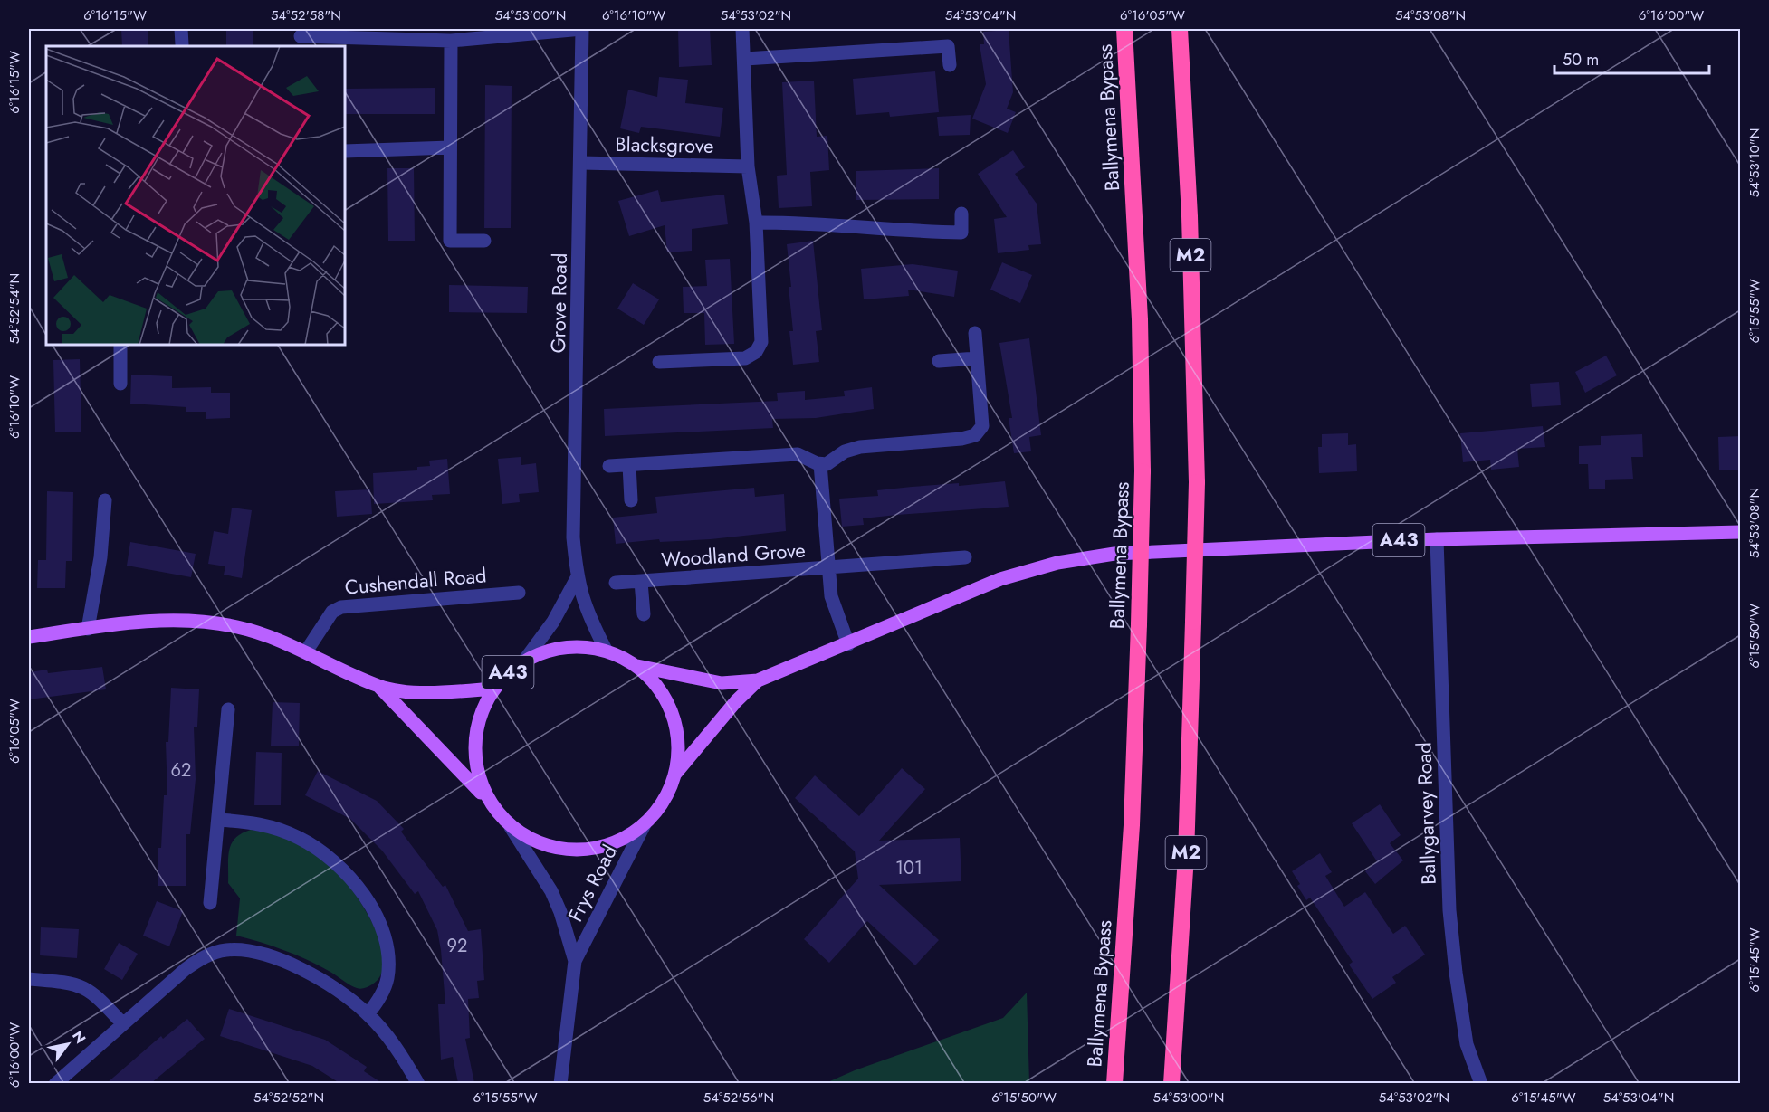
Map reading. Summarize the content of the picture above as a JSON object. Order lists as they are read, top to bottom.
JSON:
{
  "streets": {
    "highway": ["Ballymena Bypass", "M2"],
    "main road": ["A43"],
    "street": [
      "Blacksgrove",
      "Grove Road",
      "Woodland Grove",
      "Cushendall Road",
      "Ballygarvey Road",
      "Frys Road"
    ]
  },
  "crossings": [
    ["Blacksgrove", "Grove Road"],
    ["Grove Road", "A43"],
    ["A43", "Woodland Grove"],
    ["A43", "Cushendall Road"],
    ["A43", "Ballygarvey Road"],
    ["A43", "Frys Road"]
  ],
  "house_numbers": ["62", "101", "92"],
  "scale_bar": "50 m",
  "north": "top right",
  "coordinates": [
    "6°16'15\"W",
    "54°52'58\"N",
    "54°53'00\"N",
    "6°16'10\"W",
    "54°53'02\"N",
    "54°53'04\"N",
    "6°16'05\"W",
    "54°53'08\"N",
    "6°16'00\"W",
    "54°53'10\"N",
    "54°52'54\"N",
    "6°15'55\"W",
    "6°15'50\"W",
    "6°15'45\"W",
    "54°52'52\"N",
    "54°52'56\"N"
  ]
}
